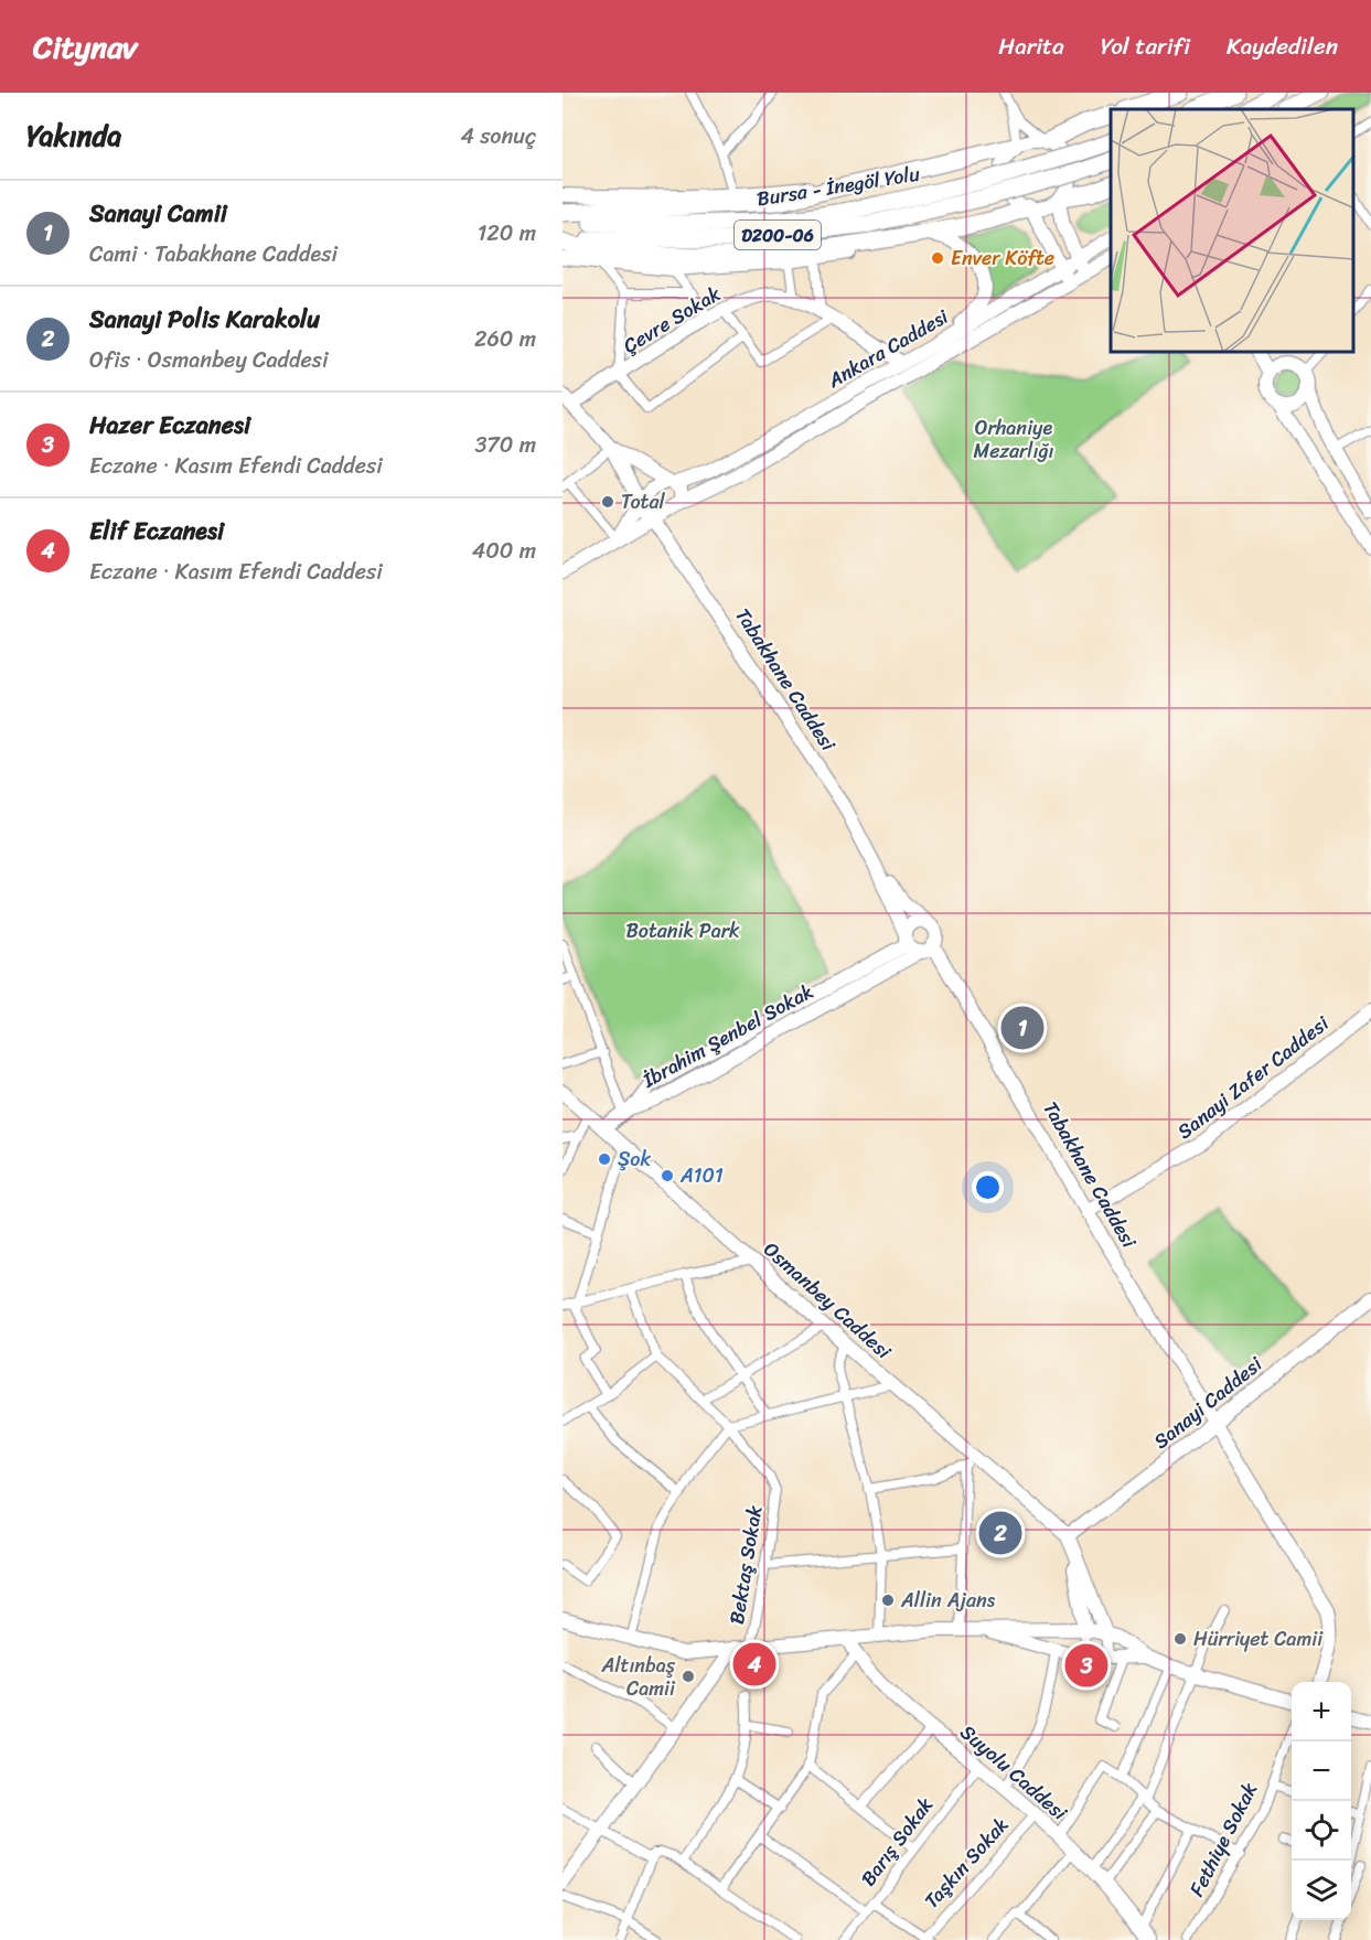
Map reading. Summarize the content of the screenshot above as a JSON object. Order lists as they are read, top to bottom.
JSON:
{
  "streets": {
    "highway": ["Bursa - İnegöl Yolu", "D200-06"],
    "street": [
      "Çevre Sokak",
      "Ankara Caddesi",
      "Tabakhane Caddesi",
      "İbrahim Şenbel Sokak",
      "Sanayi Zafer Caddesi",
      "Osmanbey Caddesi",
      "Sanayi Caddesi",
      "Bektaş Sokak",
      "Suyolu Caddesi",
      "Fethiye Sokak",
      "Barış Sokak",
      "Taşkın Sokak"
    ]
  },
  "crossings": [
    ["Çevre Sokak", "Ankara Caddesi"],
    ["Ankara Caddesi", "Tabakhane Caddesi"],
    ["Tabakhane Caddesi", "İbrahim Şenbel Sokak"],
    ["Tabakhane Caddesi", "Sanayi Zafer Caddesi"],
    ["Tabakhane Caddesi", "Sanayi Caddesi"],
    ["İbrahim Şenbel Sokak", "Osmanbey Caddesi"],
    ["Osmanbey Caddesi", "Sanayi Caddesi"],
    ["Suyolu Caddesi", "Barış Sokak"],
    ["Suyolu Caddesi", "Taşkın Sokak"]
  ],
  "parks": ["Orhaniye Mezarlığı", "Botanik Park"],
  "places": [
    "Enver Köfte",
    "Total",
    "Şok",
    "A101",
    "Allin Ajans",
    "Hürriyet Camii",
    "Altınbaş Camii"
  ],
  "page": {
    "header": "Citynav",
    "nav": ["Harita", "Yol tarifi", "Kaydedilen"],
    "heading": ["Yakında", "4 sonuç"],
    "list": [
      {
        "mark": "1",
        "name": "Sanayi Camii",
        "note": "Cami · Tabakhane Caddesi",
        "value": "120 m"
      },
      {
        "mark": "2",
        "name": "Sanayi Polis Karakolu",
        "note": "Ofis · Osmanbey Caddesi",
        "value": "260 m"
      },
      {
        "mark": "3",
        "name": "Hazer Eczanesi",
        "note": "Eczane · Kasım Efendi Caddesi",
        "value": "370 m"
      },
      {
        "mark": "4",
        "name": "Elif Eczanesi",
        "note": "Eczane · Kasım Efendi Caddesi",
        "value": "400 m"
      }
    ],
    "pins": [
      "1",
      "2",
      "4",
      "3"
    ],
    "map_buttons": ["+", "−"]
  }
}
